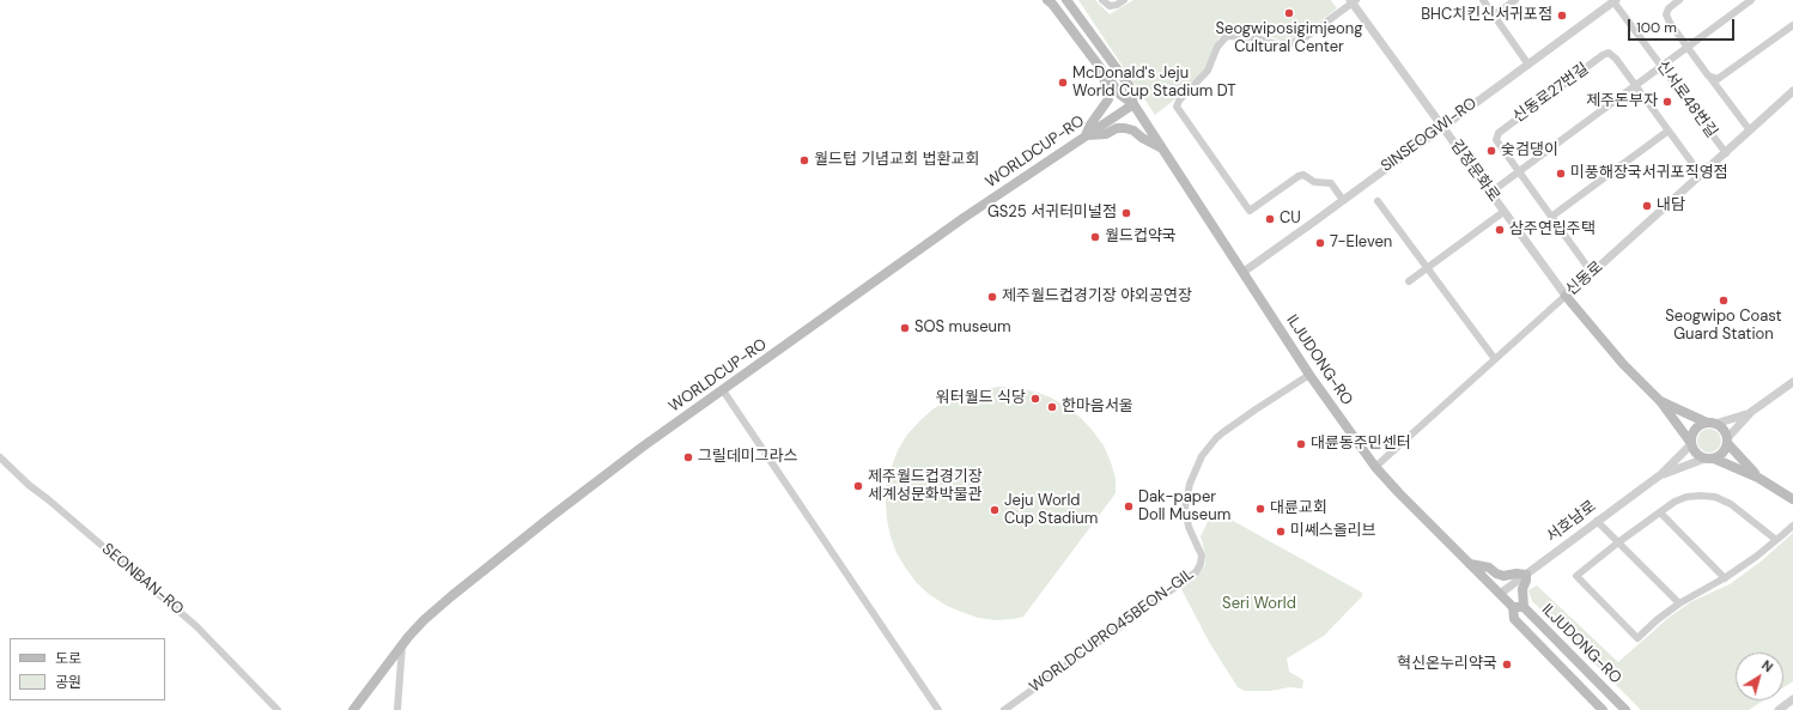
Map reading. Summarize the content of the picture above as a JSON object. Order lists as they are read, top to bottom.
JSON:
{
  "streets": {
    "main road": ["WORLDCUP-RO", "ILJUDONG-RO"],
    "street": [
      "신동로27번길",
      "신서로48번길",
      "SINSEOGWI-RO",
      "김정문화로",
      "신동로",
      "서호남로",
      "SEONBAN-RO",
      "WORLDCUPRO45BEON-GIL"
    ]
  },
  "crossings": [
    ["신동로27번길", "신동로"],
    ["신서로48번길", "SINSEOGWI-RO"],
    ["신서로48번길", "신동로"],
    ["SINSEOGWI-RO", "김정문화로"],
    ["SINSEOGWI-RO", "ILJUDONG-RO"],
    ["WORLDCUP-RO", "ILJUDONG-RO"],
    ["김정문화로", "신동로"],
    ["신동로", "ILJUDONG-RO"],
    ["ILJUDONG-RO", "서호남로"],
    ["ILJUDONG-RO", "WORLDCUPRO45BEON-GIL"]
  ],
  "parks": ["Seri World"],
  "places": [
    "Seogwiposigimjeong Cultural Center",
    "BHC치킨신서귀포점",
    "McDonald's Jeju World Cup Stadium DT",
    "제주돈부자",
    "숯검댕이",
    "월드텁 기념교회 법환교회",
    "미풍해장국서귀포직영점",
    "내담",
    "GS25 서귀터미널점",
    "CU",
    "삼주연립주택",
    "월드컵약국",
    "7-Eleven",
    "제주월드컵경기장 야외공연장",
    "Seogwipo Coast Guard Station",
    "SOS museum",
    "워터월드 식당",
    "한마음서울",
    "대륜동주민센터",
    "그릴데미그라스",
    "제주월드컵경기장 세계성문화박물관",
    "Dak-paper Doll Museum",
    "대륜교회",
    "Jeju World Cup Stadium",
    "미쎄스올리브",
    "혁신온누리약국"
  ],
  "legend": ["도로", "공원"],
  "scale_bar": "100 m",
  "north": "top right"
}
